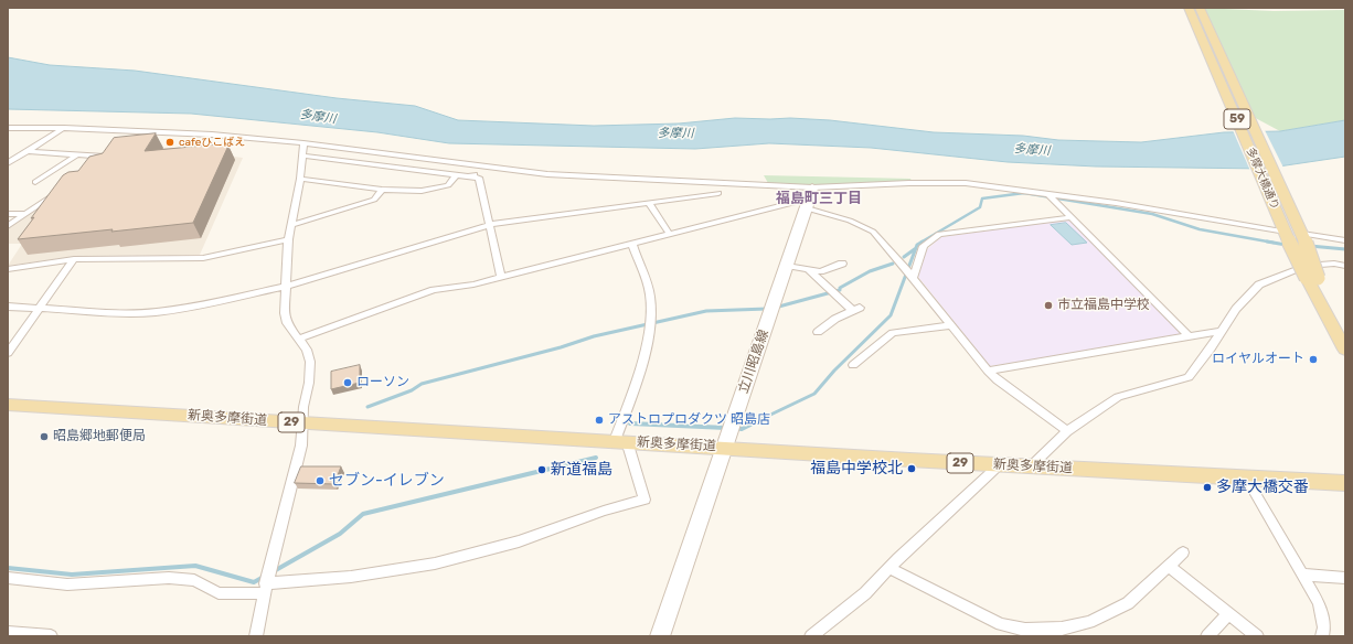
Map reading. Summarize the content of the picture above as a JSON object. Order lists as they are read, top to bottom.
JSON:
{
  "streets": {
    "main road": [
      "59",
      "多摩大橋通り",
      "立川昭島線",
      "新奥多摩街道",
      "29"
    ]
  },
  "crossings": [
    ["立川昭島線", "新奥多摩街道"]
  ],
  "districts": ["福島町三丁目"],
  "water": ["多摩川"],
  "places": [
    "cafeひこばえ",
    "市立福島中学校",
    "ロイヤルオート",
    "ローソン",
    "アストロプロダクツ 昭島店",
    "昭島郷地郵便局",
    "福島中学校北",
    "新道福島",
    "セブン-イレブン",
    "多摩大橋交番"
  ]
}
